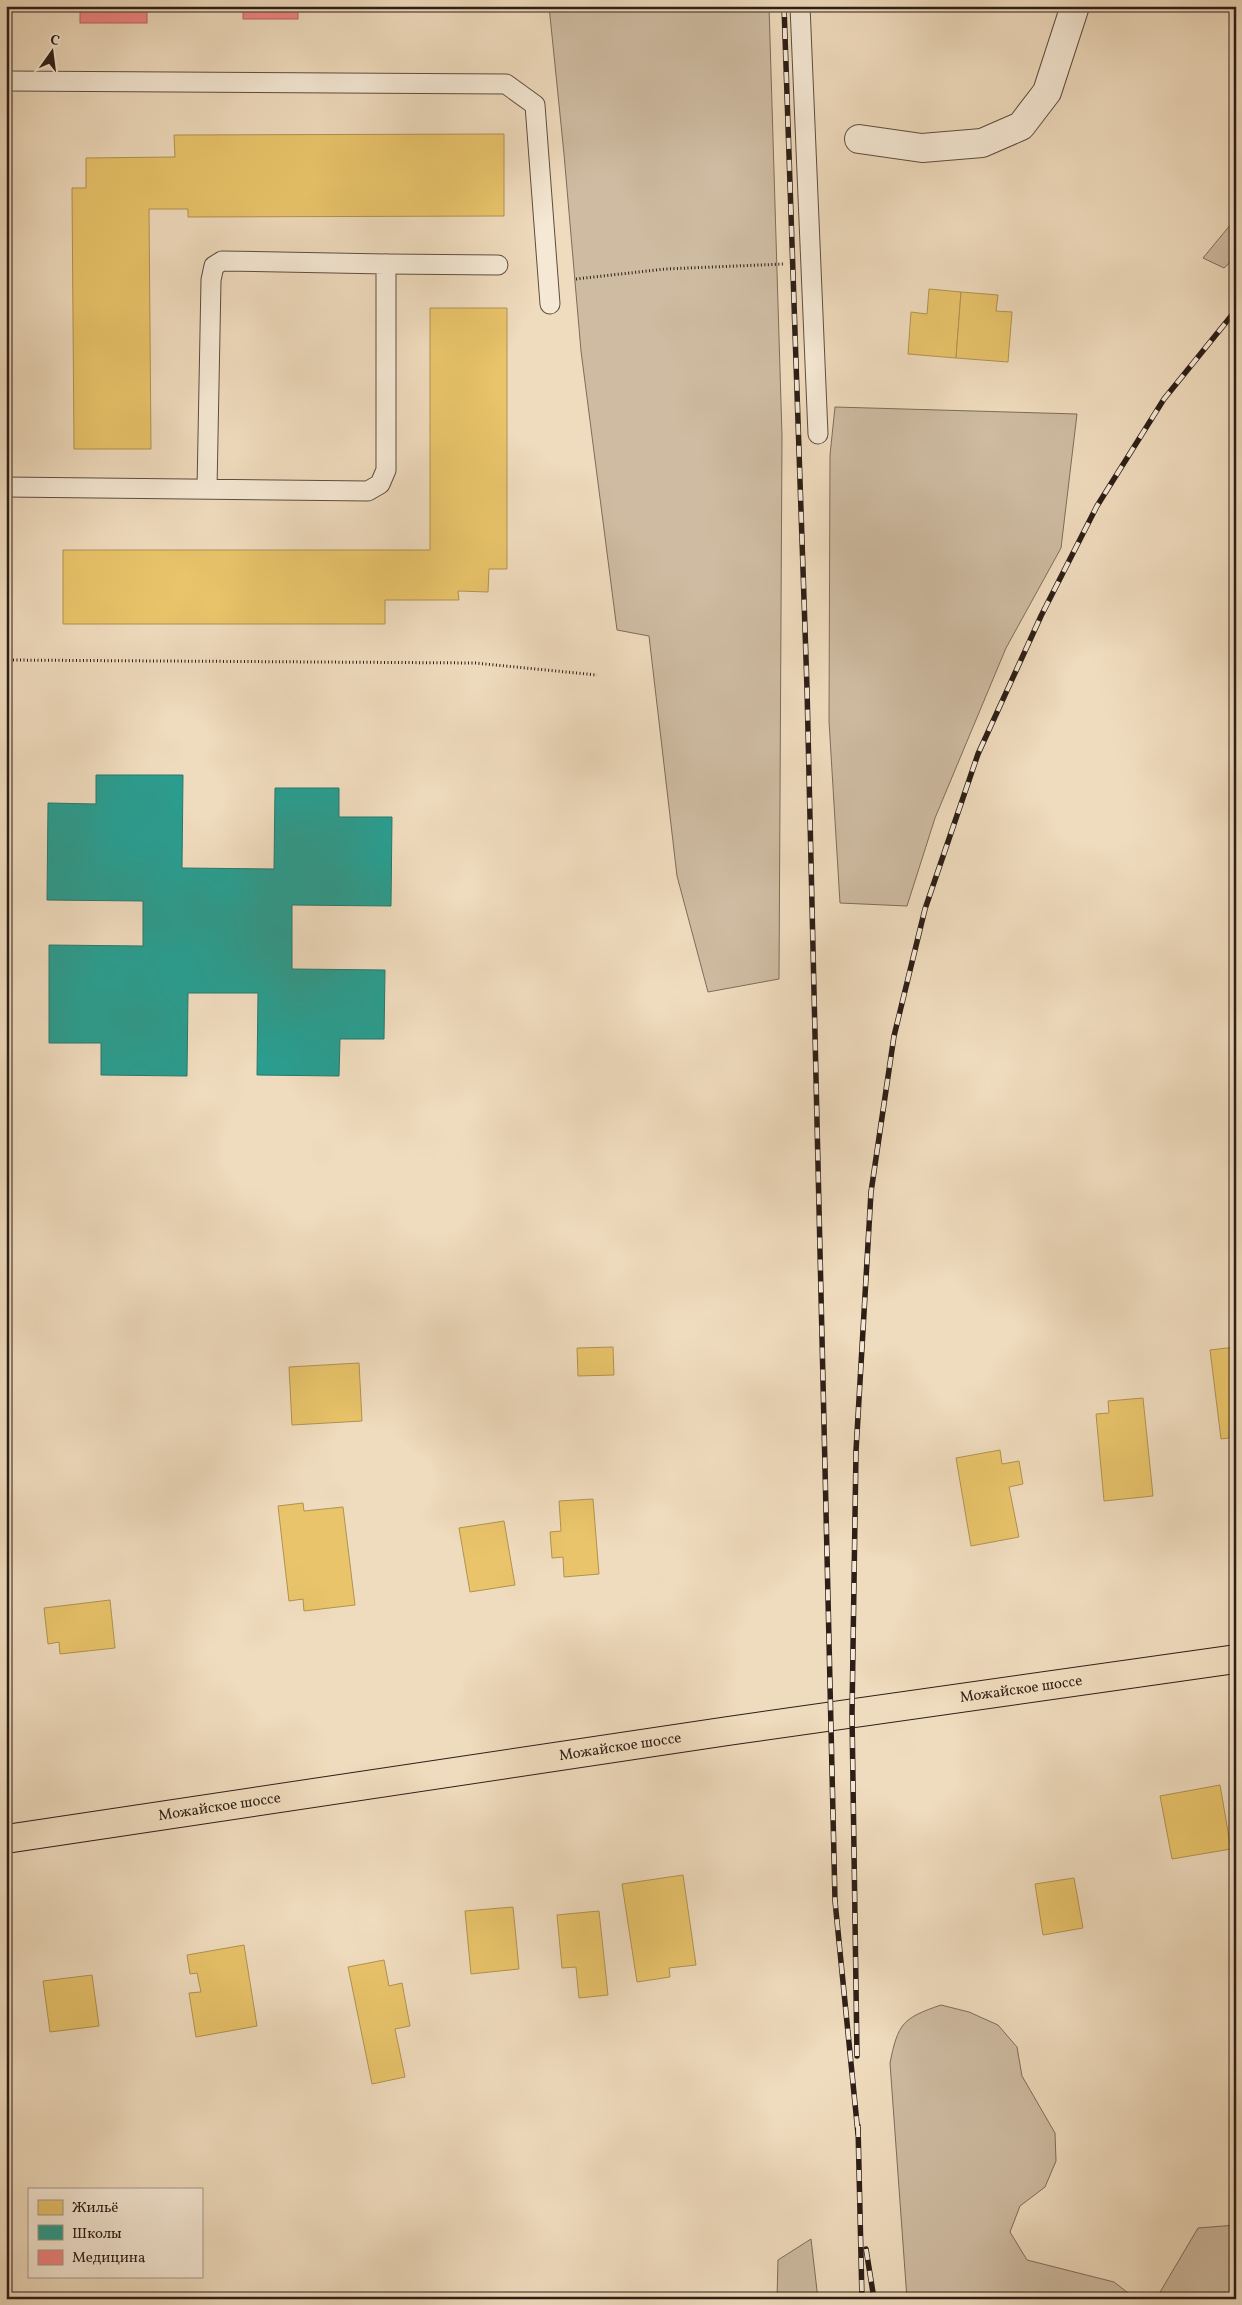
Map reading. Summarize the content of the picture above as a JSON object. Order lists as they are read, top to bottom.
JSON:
{
  "streets": {
    "main road": ["Можайское шоссе"]
  },
  "legend": ["Жильё", "Школы", "Медицина"],
  "north": "top"
}
